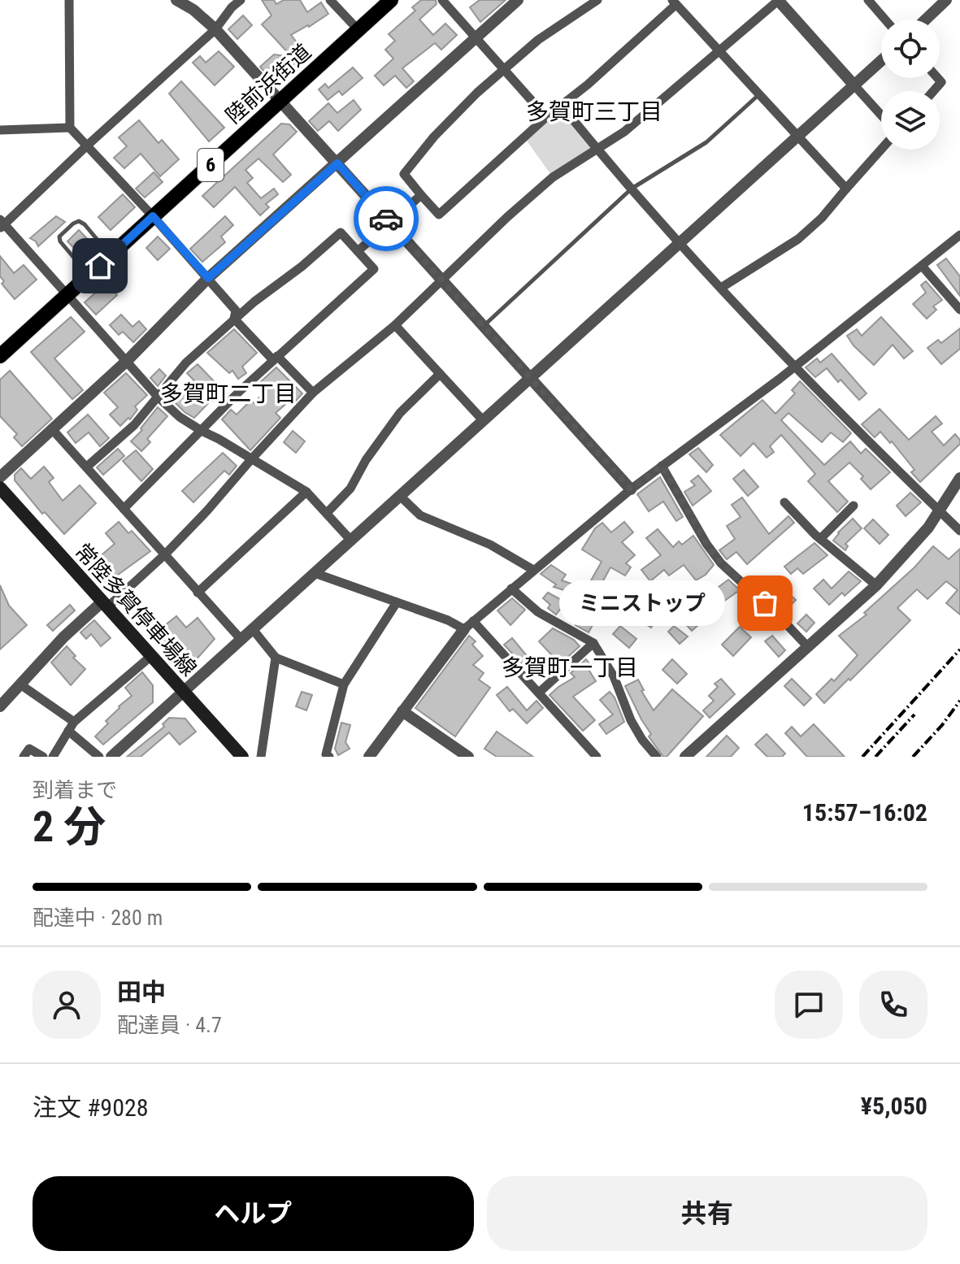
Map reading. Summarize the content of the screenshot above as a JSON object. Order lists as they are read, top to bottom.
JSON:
{
  "streets": {
    "highway": ["陸前浜街道", "6"],
    "main road": ["常陸多賀停車場線"]
  },
  "districts": ["多賀町三丁目", "多賀町二丁目", "多賀町一丁目"],
  "places": ["ミニストップ"],
  "page": {
    "bubble": "ミニストップ",
    "heading": ["2 分", "到着まで", "15:57–16:02"],
    "panel": [
      "田中",
      "配達員 · 4.7",
      "注文 #9028",
      "¥5,050"
    ],
    "bar": "配達中 · 280 m",
    "buttons": ["ヘルプ", "共有"]
  }
}
